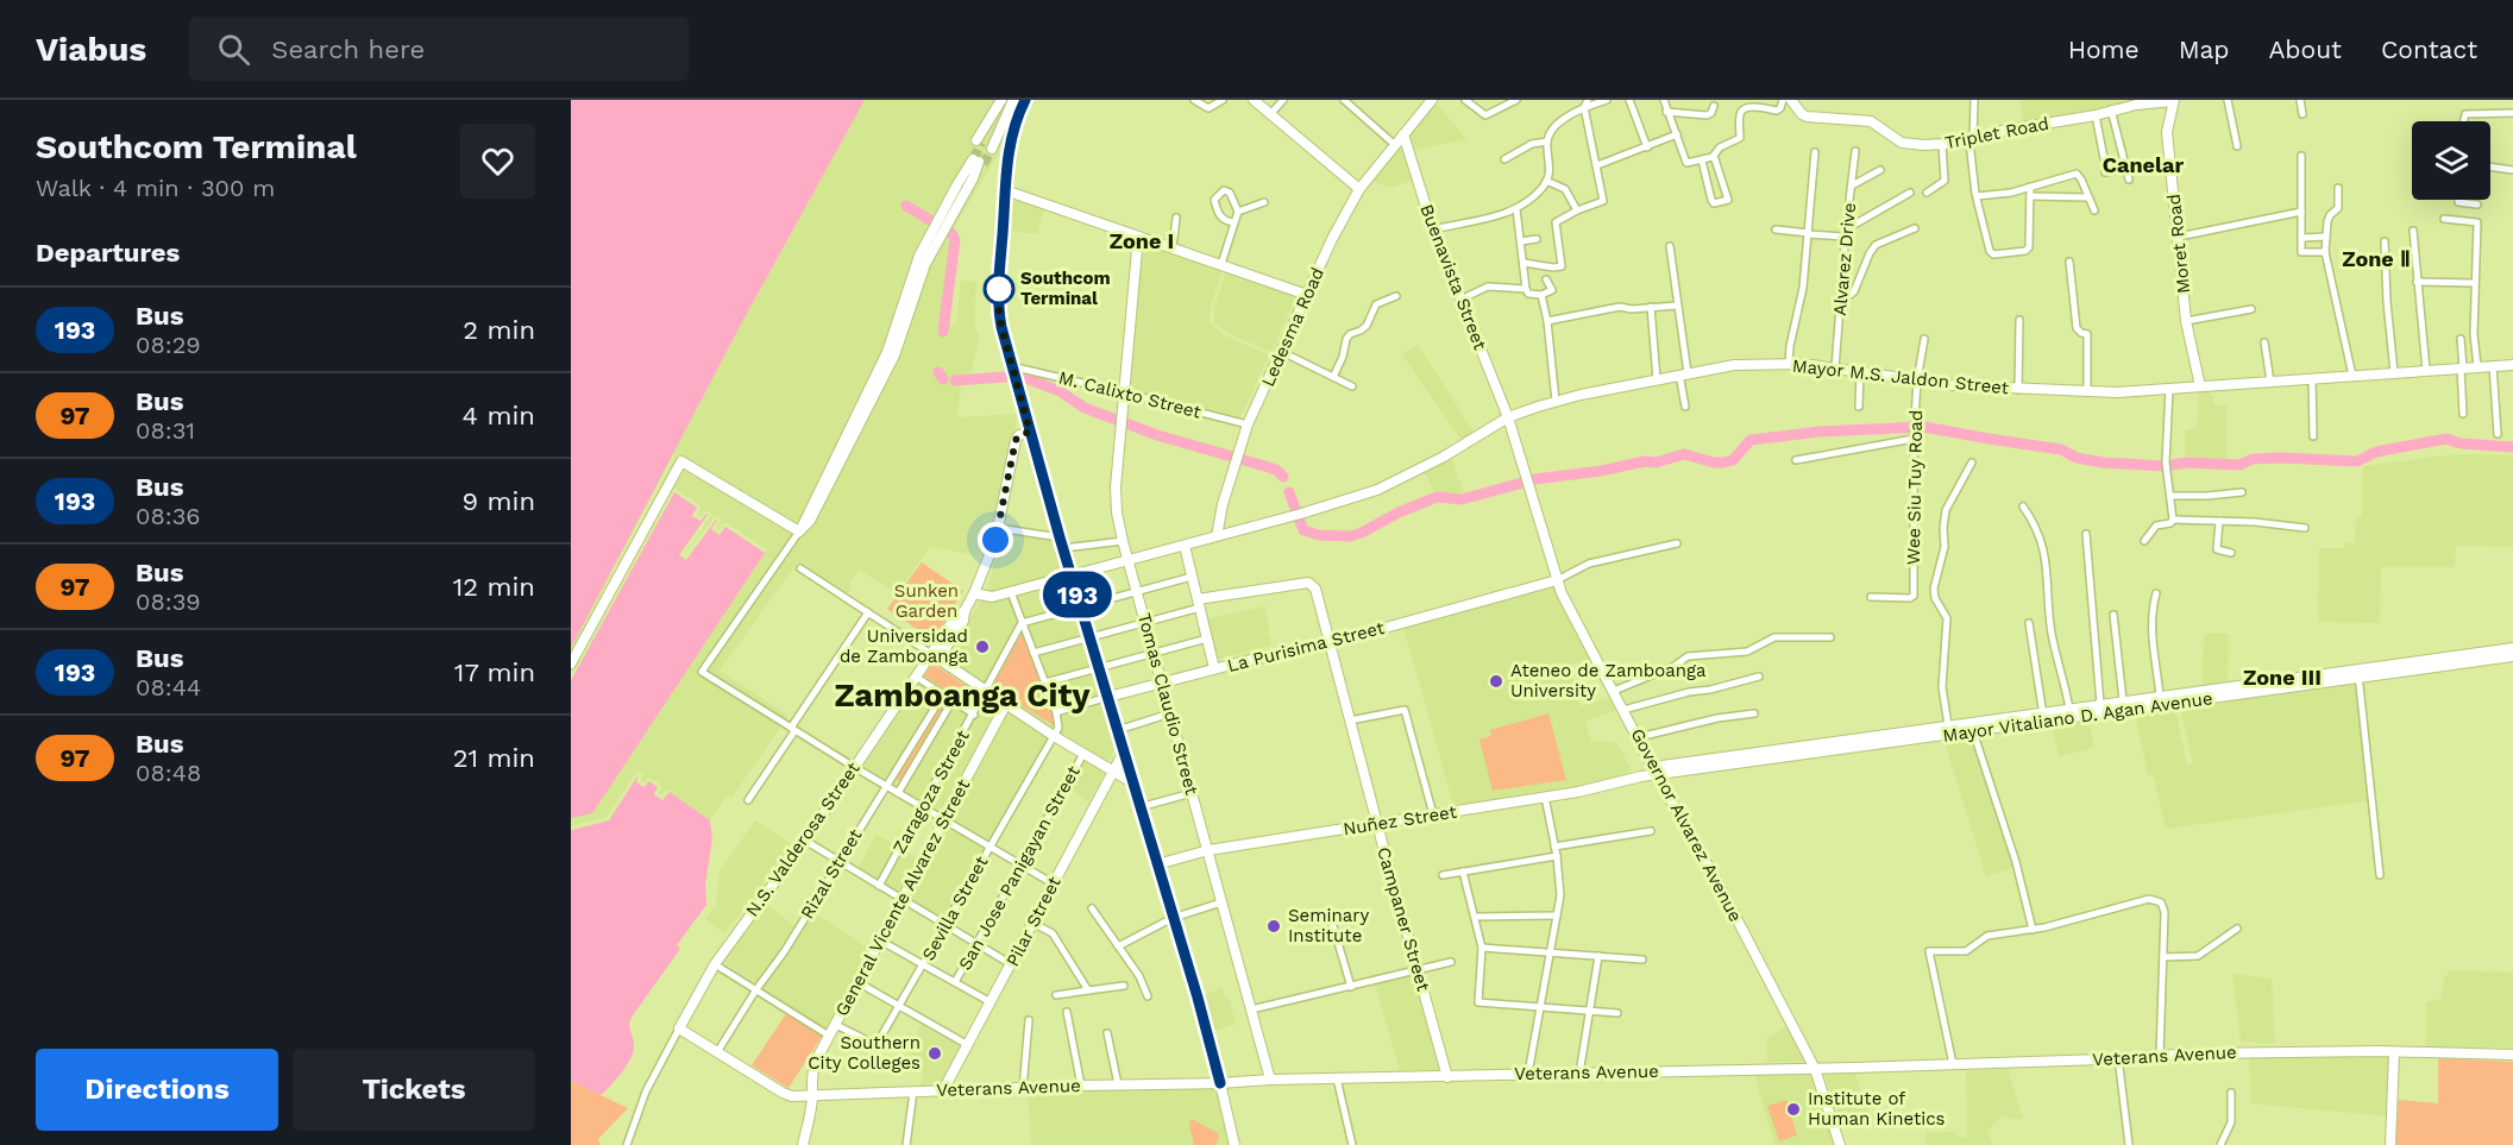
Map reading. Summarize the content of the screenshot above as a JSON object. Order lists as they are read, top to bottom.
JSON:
{
  "streets": {
    "main road": [
      "Triplet Road",
      "Moret Road",
      "Buenavista Street",
      "Ledesma Road",
      "Mayor M.S. Jaldon Street",
      "La Purisima Street",
      "Tomas Claudio Street",
      "Mayor Vitaliano D. Agan Avenue",
      "Nuñez Street",
      "Governor Alvarez Avenue",
      "N.S. Valderosa Street",
      "General Vicente Alvarez Street",
      "Campaner Street",
      "Pilar Street",
      "Veterans Avenue"
    ],
    "street": [
      "Alvarez Drive",
      "M. Calixto Street",
      "Wee Siu Tuy Road",
      "Zaragoza Street",
      "San Jose Panigayan Street",
      "Rizal Street",
      "Sevilla Street"
    ]
  },
  "crossings": [
    ["Triplet Road", "Moret Road"],
    ["Moret Road", "Mayor M.S. Jaldon Street"],
    ["Alvarez Drive", "Mayor M.S. Jaldon Street"],
    ["Buenavista Street", "Ledesma Road"],
    ["Buenavista Street", "Mayor M.S. Jaldon Street"],
    ["Buenavista Street", "Governor Alvarez Avenue"],
    ["Ledesma Road", "Mayor M.S. Jaldon Street"],
    ["Ledesma Road", "M. Calixto Street"],
    ["Mayor M.S. Jaldon Street", "Wee Siu Tuy Road"],
    ["Mayor M.S. Jaldon Street", "Governor Alvarez Avenue"],
    ["M. Calixto Street", "Tomas Claudio Street"],
    ["La Purisima Street", "Tomas Claudio Street"],
    ["La Purisima Street", "Governor Alvarez Avenue"],
    ["La Purisima Street", "Campaner Street"],
    ["Tomas Claudio Street", "Nuñez Street"],
    ["Tomas Claudio Street", "Veterans Avenue"],
    ["Mayor Vitaliano D. Agan Avenue", "Nuñez Street"],
    ["Mayor Vitaliano D. Agan Avenue", "Governor Alvarez Avenue"],
    ["Nuñez Street", "Campaner Street"],
    ["Governor Alvarez Avenue", "Veterans Avenue"],
    ["N.S. Valderosa Street", "Veterans Avenue"],
    ["Rizal Street", "Veterans Avenue"],
    ["General Vicente Alvarez Street", "Sevilla Street"],
    ["General Vicente Alvarez Street", "Veterans Avenue"],
    ["Campaner Street", "Veterans Avenue"],
    ["Pilar Street", "Veterans Avenue"]
  ],
  "districts": [
    "Canelar",
    "Zone I",
    "Zone Ⅱ",
    "Zone III",
    "Zamboanga City"
  ],
  "parks": ["Sunken Garden"],
  "places": [
    "Southcom Terminal",
    "Universidad de Zamboanga",
    "Ateneo de Zamboanga University",
    "Seminary Institute",
    "Southern City Colleges",
    "Institute of Human Kinetics"
  ],
  "lines": ["bus line 193"],
  "page": {
    "header": "Viabus",
    "search": "Search here",
    "nav": [
      "Home",
      "Map",
      "About",
      "Contact"
    ],
    "heading": [
      ["Southcom Terminal", "Walk · 4 min · 300 m"],
      "Departures"
    ],
    "on_map": "193",
    "list": [
      {
        "mark": "193",
        "name": "Bus",
        "note": "08:29",
        "value": "2 min"
      },
      {
        "mark": "97",
        "name": "Bus",
        "note": "08:31",
        "value": "4 min"
      },
      {
        "mark": "193",
        "name": "Bus",
        "note": "08:36",
        "value": "9 min"
      },
      {
        "mark": "97",
        "name": "Bus",
        "note": "08:39",
        "value": "12 min"
      },
      {
        "mark": "193",
        "name": "Bus",
        "note": "08:44",
        "value": "17 min"
      },
      {
        "mark": "97",
        "name": "Bus",
        "note": "08:48",
        "value": "21 min"
      }
    ],
    "buttons": ["Directions", "Tickets"]
  }
}
